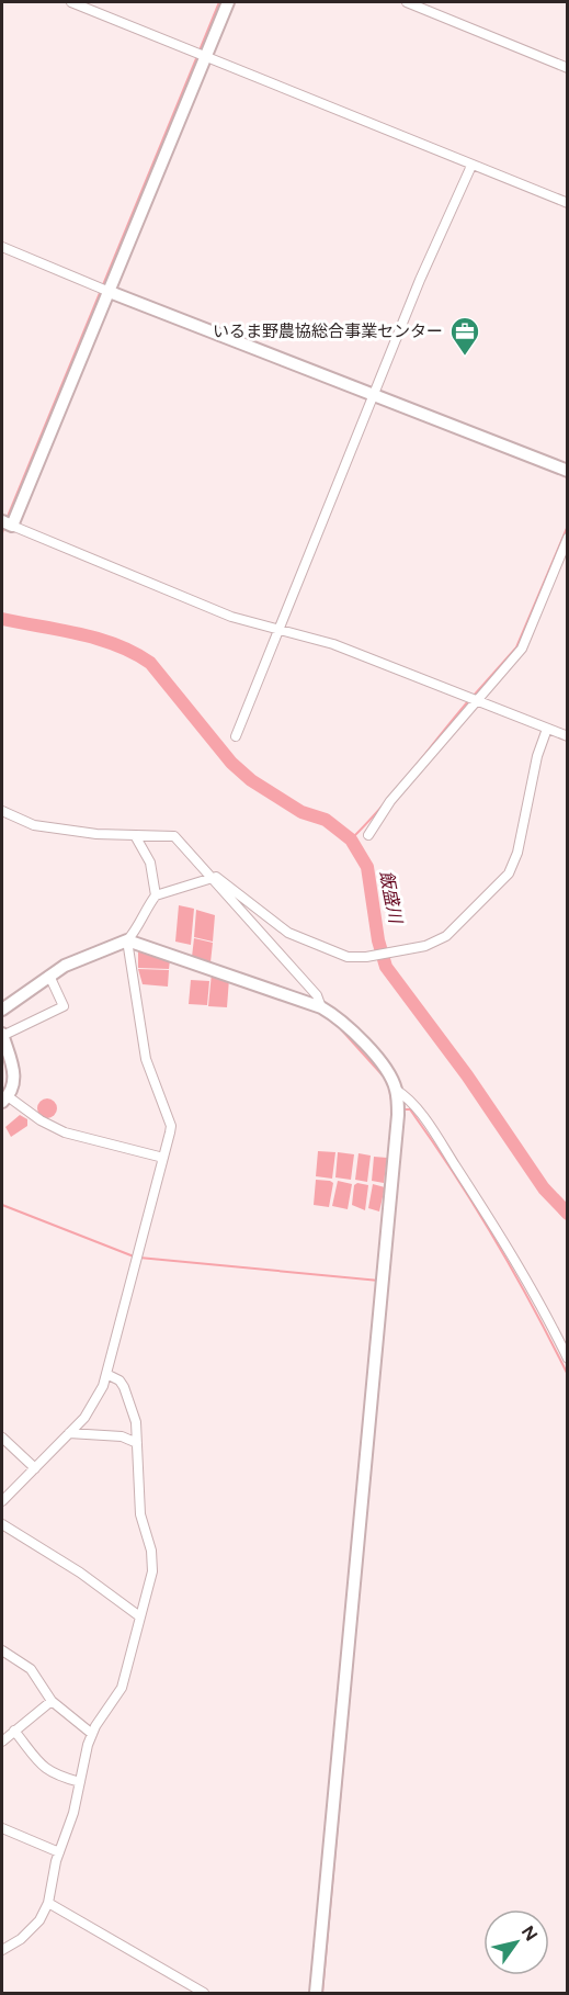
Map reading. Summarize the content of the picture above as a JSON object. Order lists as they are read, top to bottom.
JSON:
{
  "water": ["飯盛川"],
  "places": {
    "office": ["いるま野農協総合事業センター"]
  },
  "north": "top right"
}
